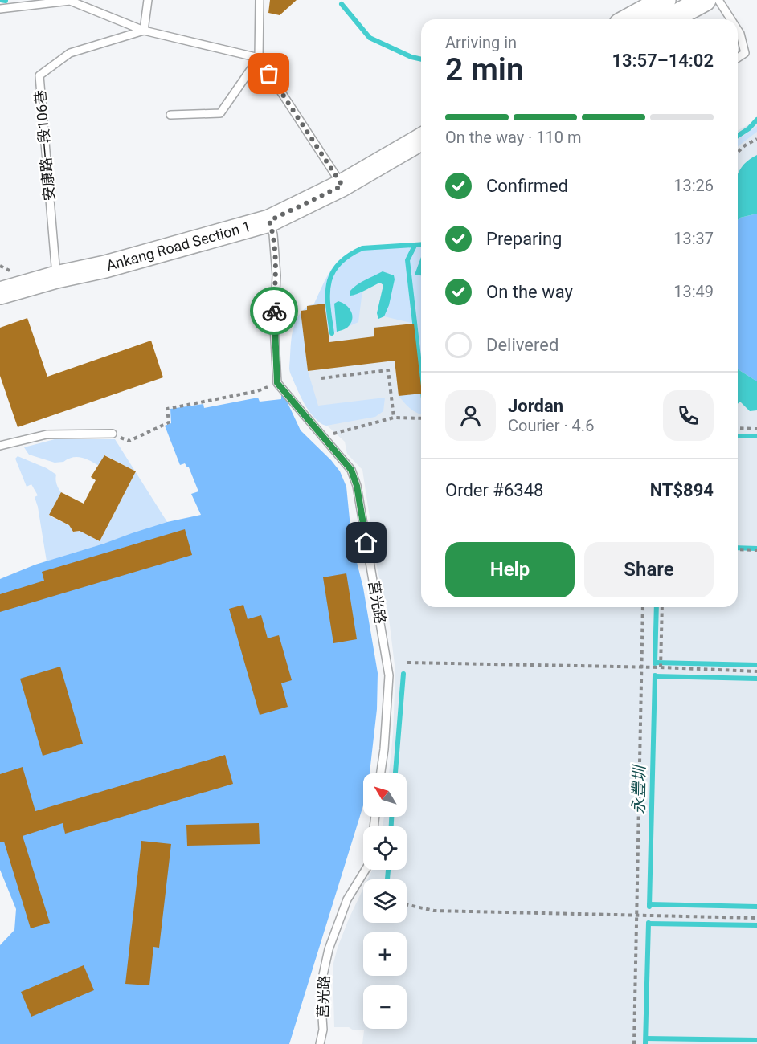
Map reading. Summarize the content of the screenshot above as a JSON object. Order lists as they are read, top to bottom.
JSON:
{
  "streets": {
    "main road": ["Ankang Road Section 1"],
    "lane": ["安康路一段106巷", "莒光路"]
  },
  "crossings": [
    ["安康路一段106巷", "Ankang Road Section 1"],
    ["Ankang Road Section 1", "莒光路"]
  ],
  "water": ["永豐圳"],
  "north": "top left",
  "page": {
    "heading": ["2 min", "Arriving in", "13:57–14:02"],
    "panel": [
      "Jordan",
      "Courier · 4.6",
      "Order #6348",
      "NT$894"
    ],
    "bar": "On the way · 110 m",
    "list": [
      ["Confirmed", "13:26"],
      ["Preparing", "13:37"],
      ["On the way", "13:49"],
      "Delivered"
    ],
    "buttons": ["Help", "Share"],
    "map_buttons": ["+", "−"]
  }
}
